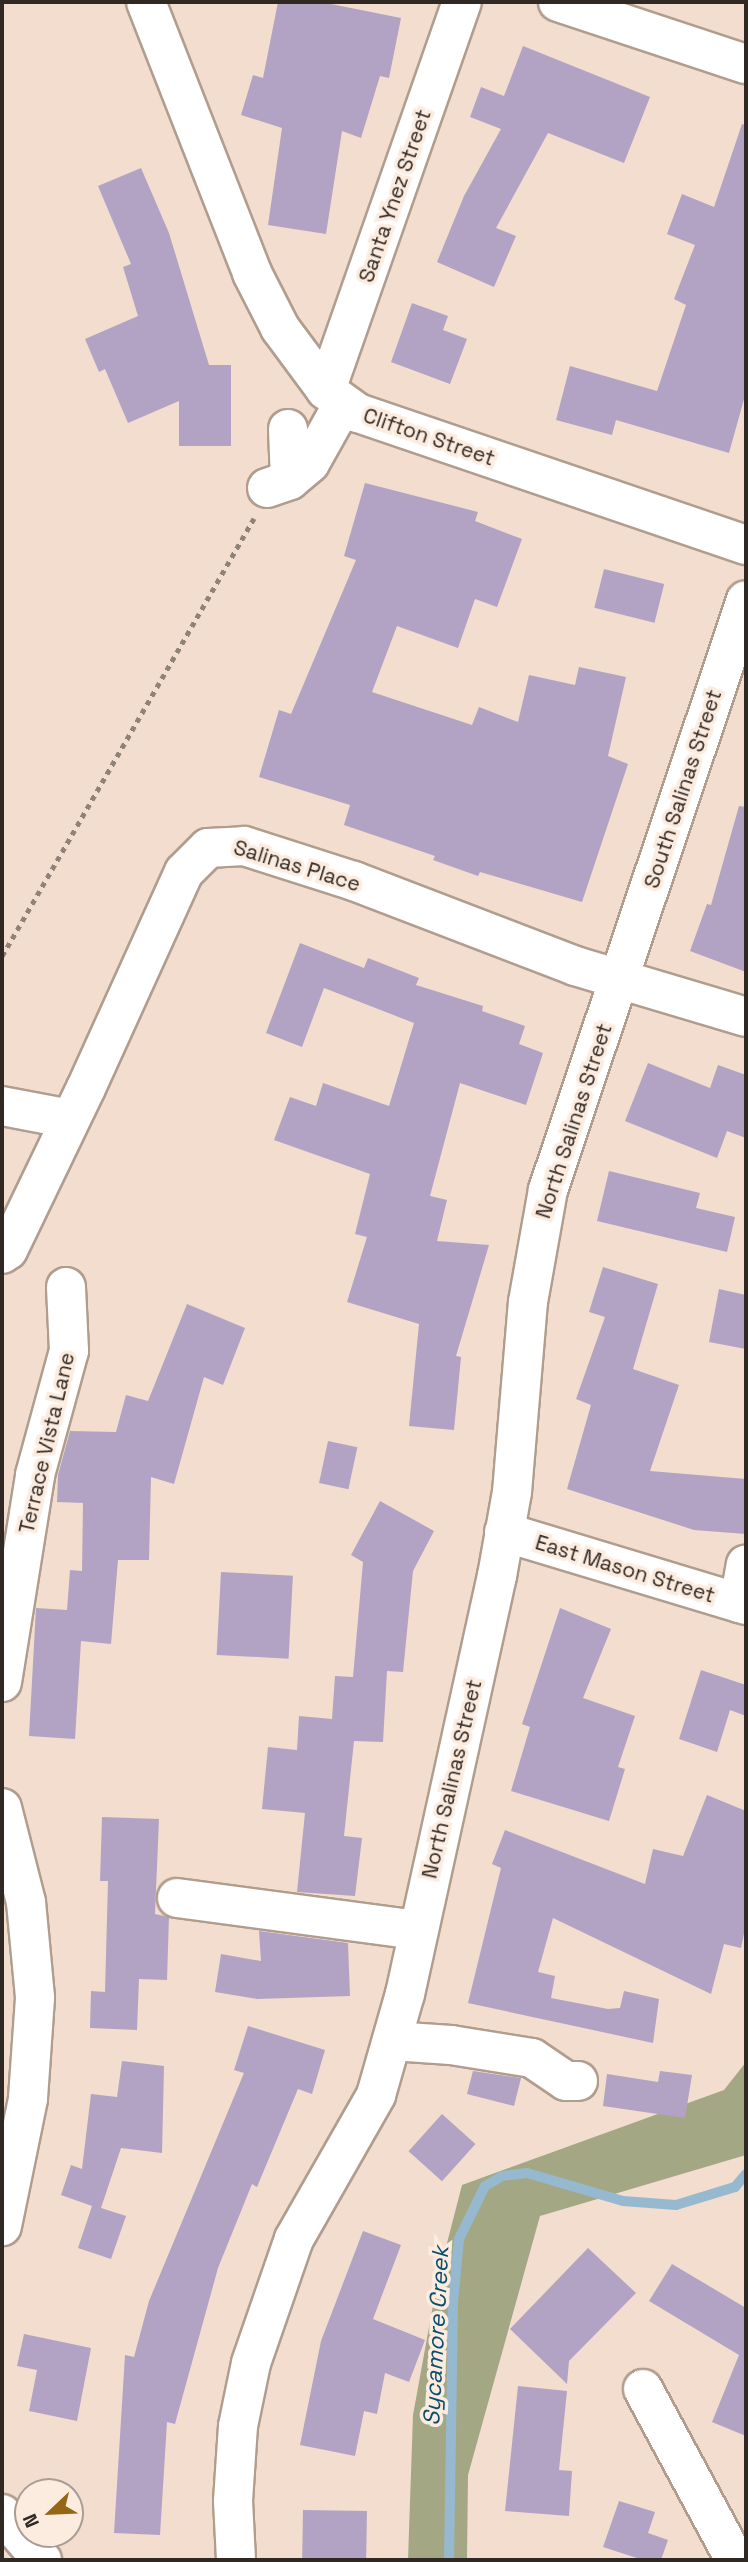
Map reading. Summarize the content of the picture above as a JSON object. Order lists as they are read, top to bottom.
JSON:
{
  "streets": {
    "street": [
      "Santa Ynez Street",
      "Clifton Street",
      "South Salinas Street",
      "Salinas Place",
      "North Salinas Street",
      "Terrace Vista Lane",
      "East Mason Street"
    ]
  },
  "crossings": [
    ["Santa Ynez Street", "Clifton Street"],
    ["South Salinas Street", "Salinas Place"],
    ["South Salinas Street", "North Salinas Street"],
    ["Salinas Place", "North Salinas Street"],
    ["North Salinas Street", "East Mason Street"]
  ],
  "water": ["Sycamore Creek"],
  "north": "bottom left"
}
